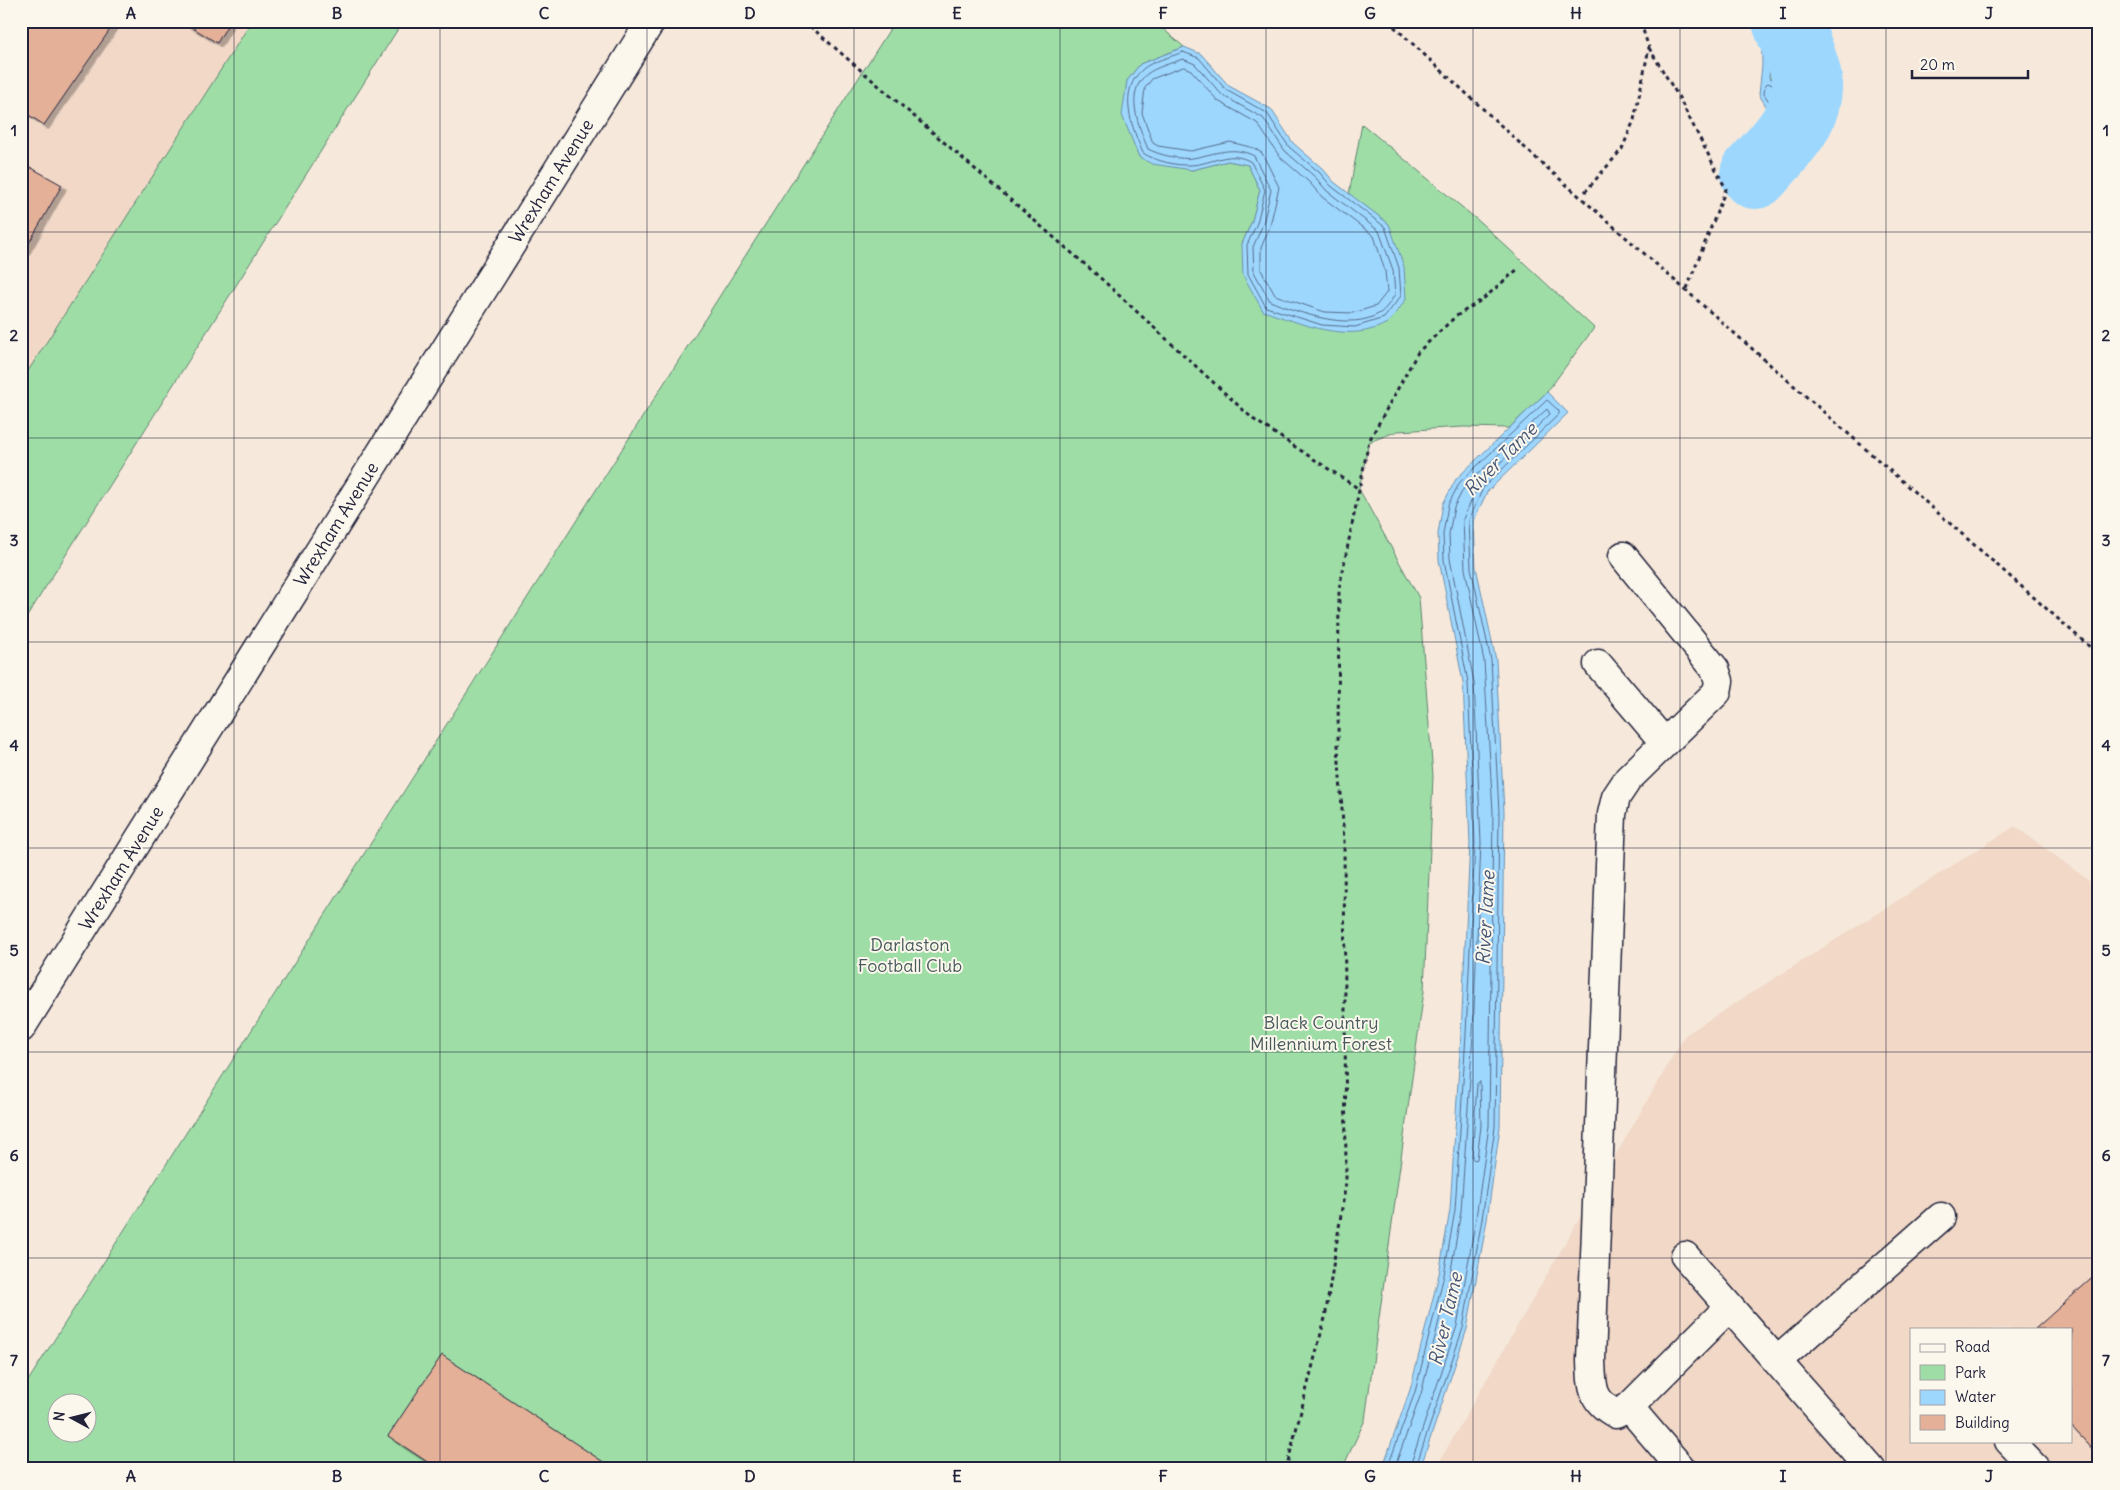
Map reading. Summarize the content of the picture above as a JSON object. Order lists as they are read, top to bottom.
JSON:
{
  "streets": {
    "street": ["Wrexham Avenue"]
  },
  "water": ["River Tame"],
  "parks": ["Darlaston Football Club", "Black Country Millennium Forest"],
  "legend": [
    "Road",
    "Park",
    "Water",
    "Building"
  ],
  "scale_bar": "20 m",
  "north": "left",
  "grid": {
    "columns": [
      "A",
      "B",
      "C",
      "D",
      "E",
      "F",
      "G",
      "H",
      "I",
      "J"
    ],
    "rows": [
      "1",
      "2",
      "3",
      "4",
      "5",
      "6",
      "7"
    ]
  }
}
